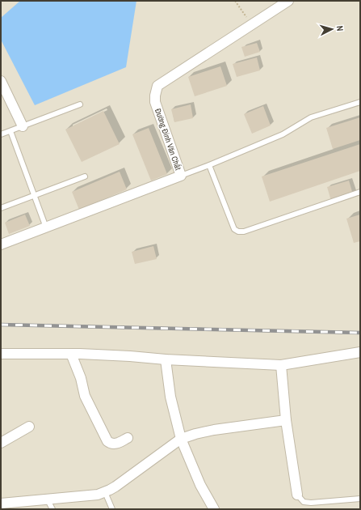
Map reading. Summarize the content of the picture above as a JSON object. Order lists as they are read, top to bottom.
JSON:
{
  "streets": {
    "street": ["Đường Đinh Văn Chất"]
  },
  "north": "right"
}
